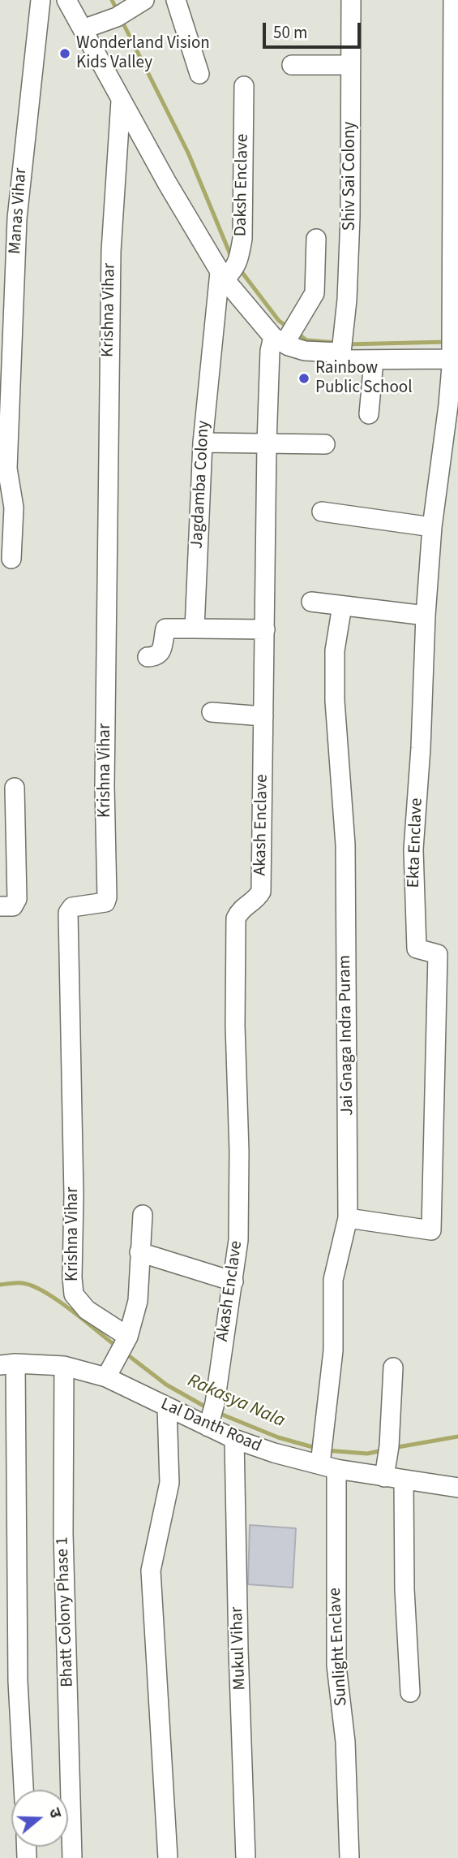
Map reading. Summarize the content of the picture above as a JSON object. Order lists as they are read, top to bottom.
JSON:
{
  "streets": {
    "street": [
      "Shiv Sai Colony",
      "Daksh Enclave",
      "Manas Vihar",
      "Krishna Vihar",
      "Jagdamba Colony",
      "Akash Enclave",
      "Ekta Enclave",
      "Jai Gnaga Indra Puram",
      "Lal Danth Road",
      "Bhatt Colony Phase 1",
      "Sunlight Enclave",
      "Mukul Vihar"
    ]
  },
  "crossings": [
    ["Daksh Enclave", "Jagdamba Colony"],
    ["Akash Enclave", "Lal Danth Road"],
    ["Ekta Enclave", "Jai Gnaga Indra Puram"],
    ["Jai Gnaga Indra Puram", "Lal Danth Road"],
    ["Jai Gnaga Indra Puram", "Sunlight Enclave"],
    ["Lal Danth Road", "Bhatt Colony Phase 1"],
    ["Lal Danth Road", "Sunlight Enclave"],
    ["Lal Danth Road", "Mukul Vihar"]
  ],
  "water": ["Rakasya Nala"],
  "places": ["Wonderland Vision Kids Valley", "Rainbow Public School"],
  "scale_bar": "50 m",
  "north": "right"
}
